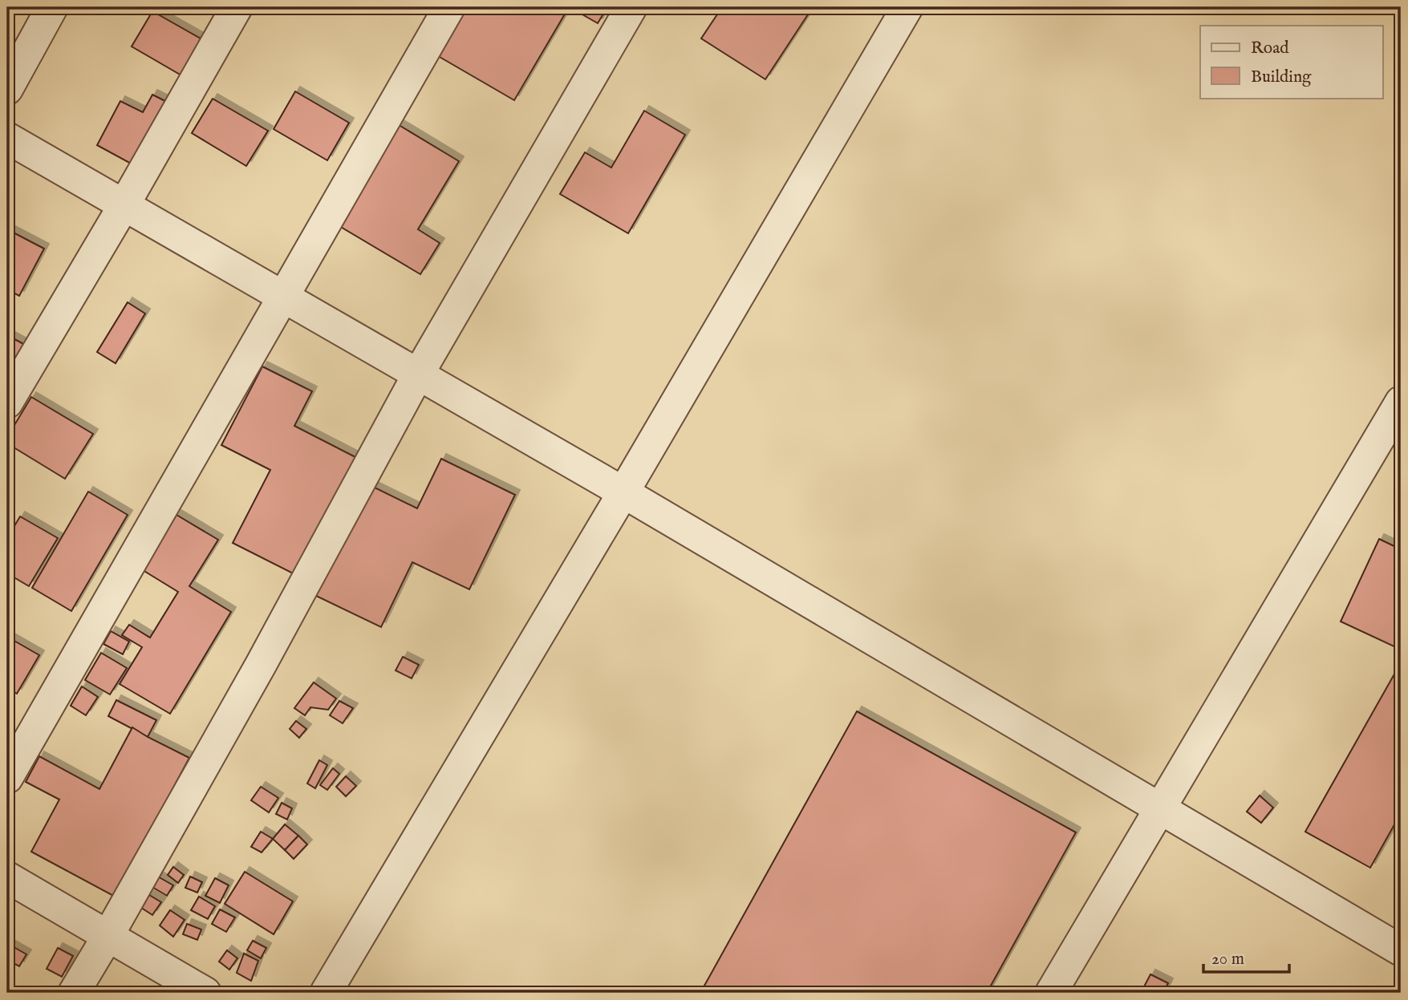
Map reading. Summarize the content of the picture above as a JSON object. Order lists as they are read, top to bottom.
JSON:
{
  "legend": ["Road", "Building"],
  "scale_bar": "20 m"
}
